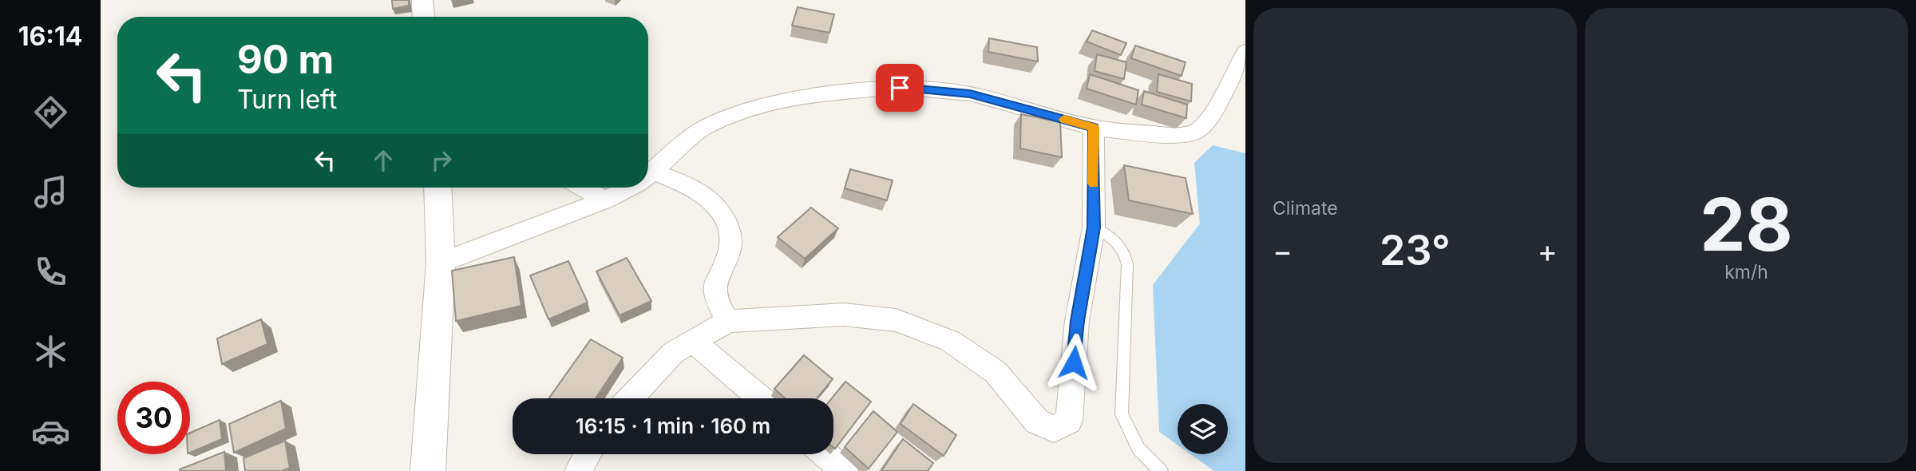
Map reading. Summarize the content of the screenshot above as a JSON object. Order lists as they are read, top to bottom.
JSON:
{
  "page": {
    "tabs": "16:14",
    "tile": [
      "Climate",
      ["28", "km/h"]
    ],
    "turn": ["90 m", "Turn left"],
    "heat": ["−", "23°", "+"],
    "limit": "30",
    "trip": "16:15 · 1 min · 160 m"
  }
}
